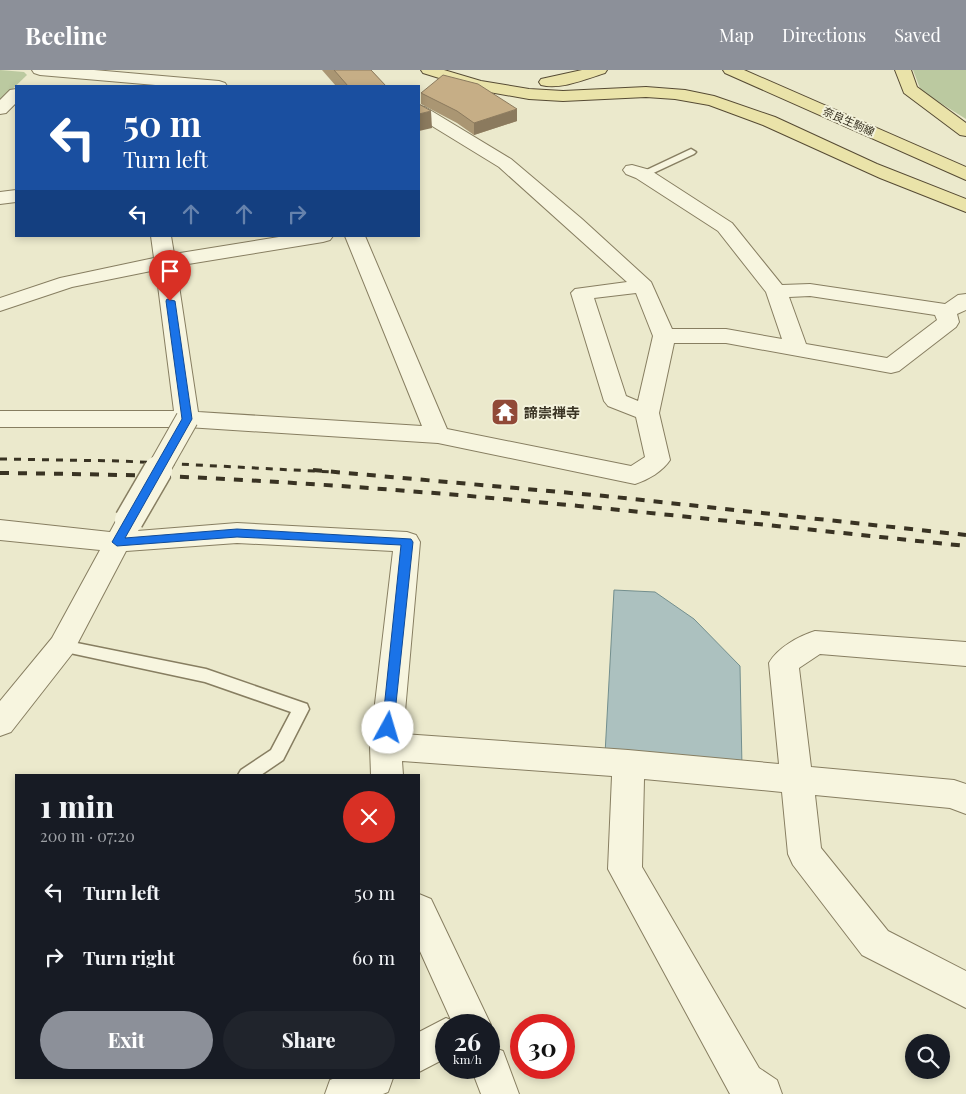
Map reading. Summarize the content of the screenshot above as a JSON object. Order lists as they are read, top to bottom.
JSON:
{
  "streets": {
    "main road": ["奈良生駒線"]
  },
  "places": {
    "temple": ["諦崇禅寺"]
  },
  "page": {
    "header": "Beeline",
    "nav": ["Map", "Directions", "Saved"],
    "turn": ["50 m", "Turn left"],
    "heading": ["1 min", "200 m · 07:20"],
    "list": [
      {
        "name": "Turn left",
        "value": "50 m"
      },
      {
        "name": "Turn right",
        "value": "60 m"
      }
    ],
    "buttons": ["Exit", "Share"],
    "speed": "26 km/h",
    "limit": "30"
  }
}
